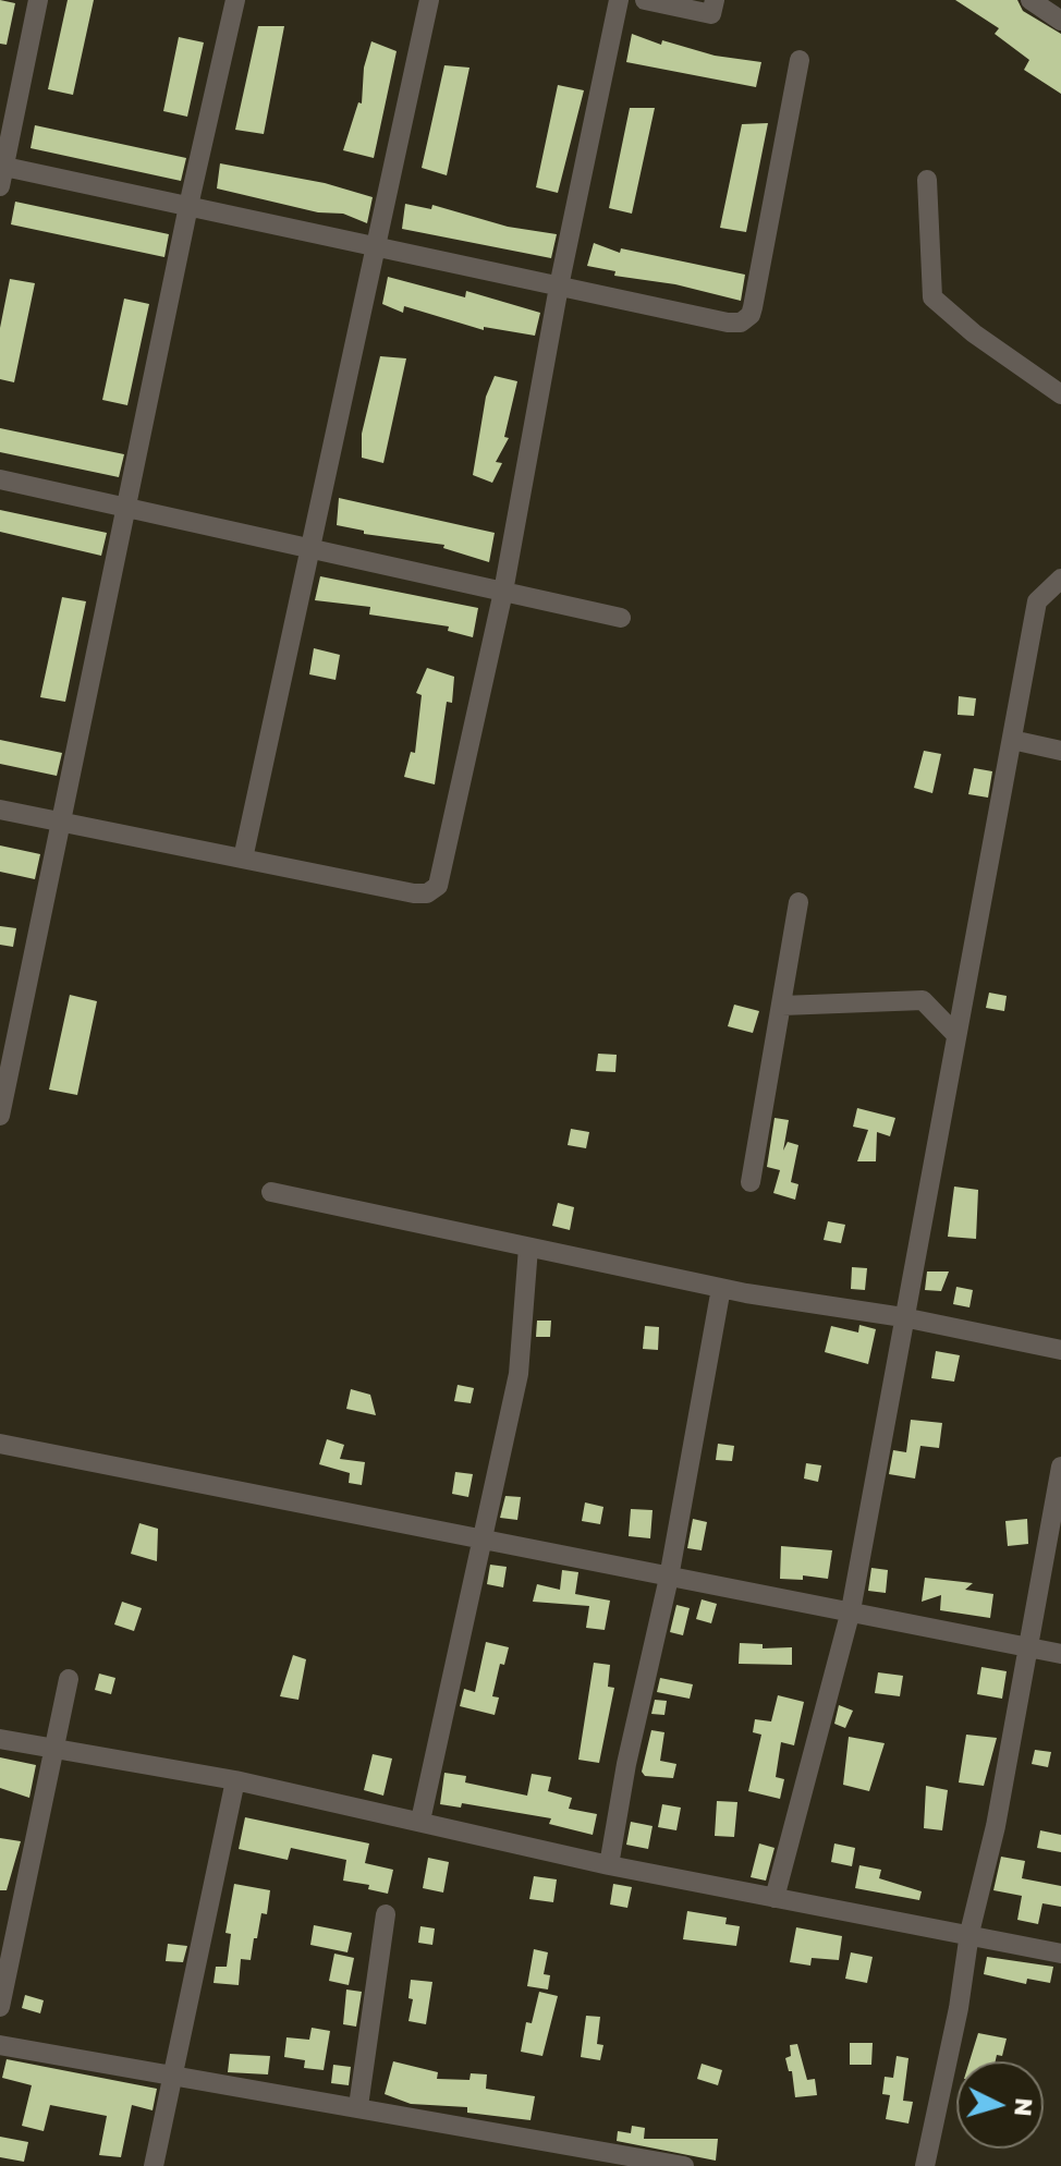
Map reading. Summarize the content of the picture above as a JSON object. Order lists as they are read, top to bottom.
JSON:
{
  "north": "right"
}
